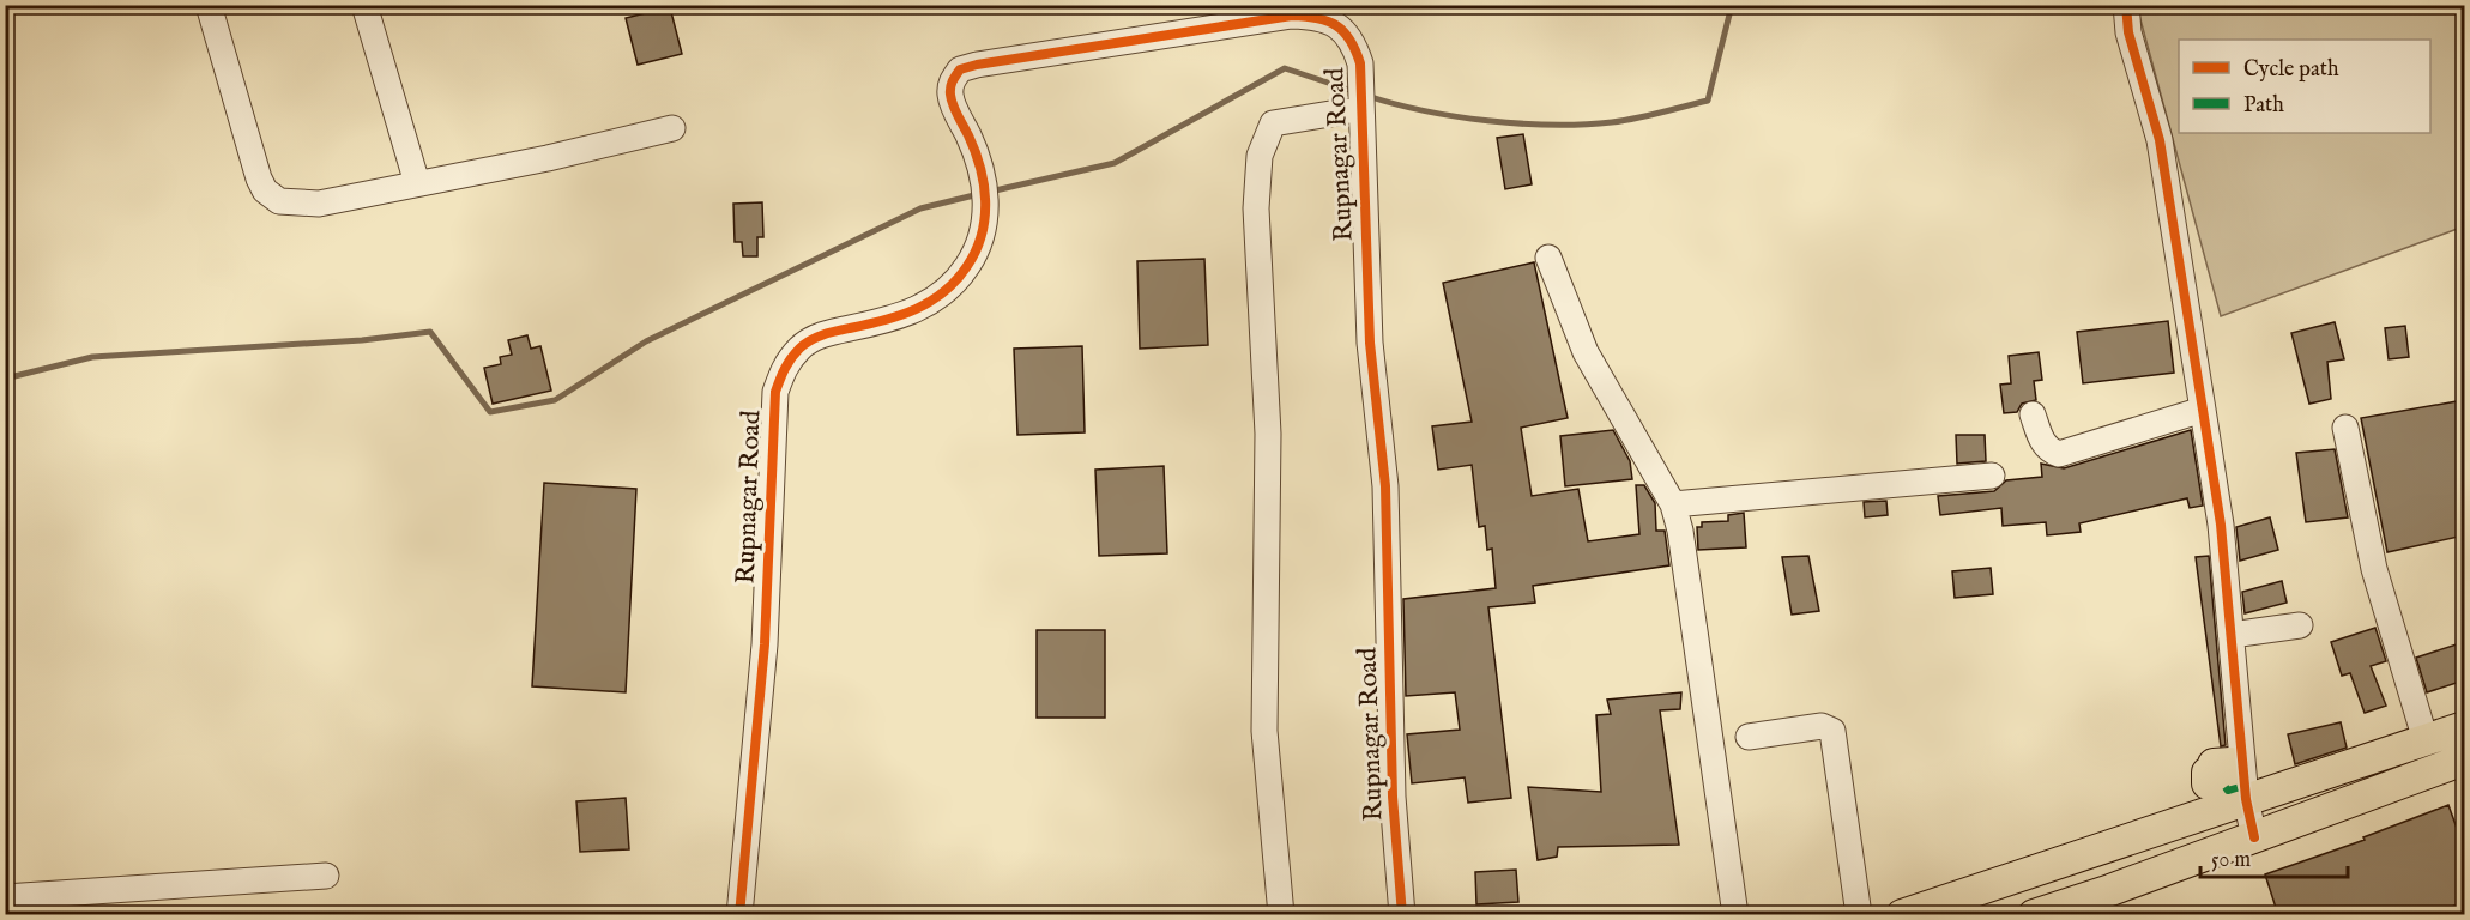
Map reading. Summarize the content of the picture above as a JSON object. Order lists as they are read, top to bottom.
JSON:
{
  "streets": {
    "street": ["Rupnagar Road"]
  },
  "legend": ["Cycle path", "Path"],
  "scale_bar": "50 m"
}
